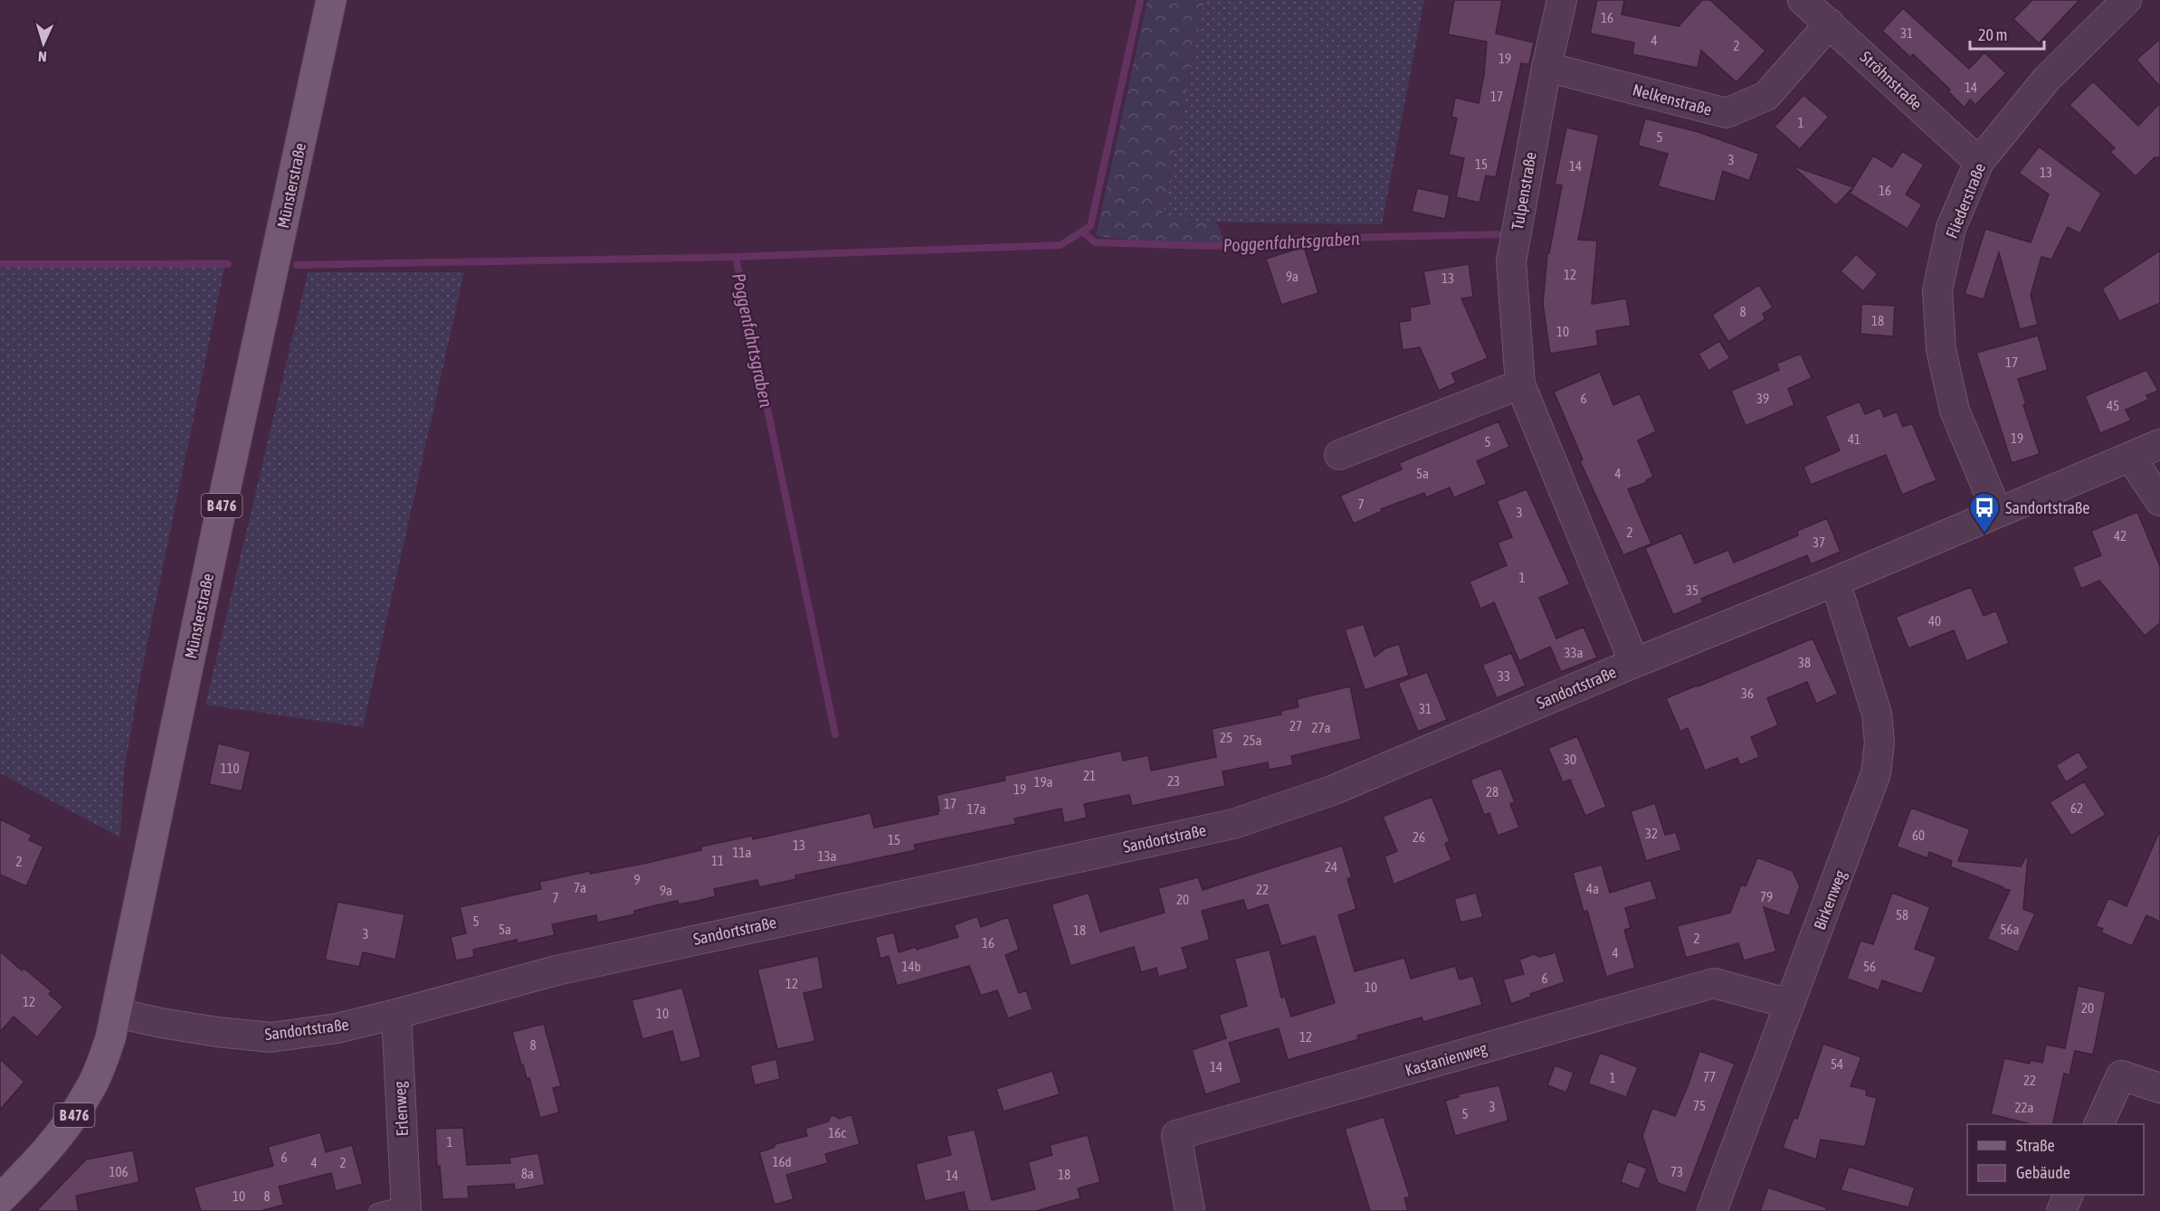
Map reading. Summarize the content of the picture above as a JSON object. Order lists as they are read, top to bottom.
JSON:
{
  "streets": {
    "main road": ["Münsterstraße", "B 476"],
    "street": [
      "Ströhnstraße",
      "Nelkenstraße",
      "Tulpenstraße",
      "Fliederstraße",
      "Sandortstraße",
      "Birkenweg",
      "Kastanienweg",
      "Erlenweg"
    ]
  },
  "crossings": [
    ["Ströhnstraße", "Nelkenstraße"],
    ["Ströhnstraße", "Fliederstraße"],
    ["Nelkenstraße", "Tulpenstraße"],
    ["Münsterstraße", "Sandortstraße"],
    ["Tulpenstraße", "Sandortstraße"],
    ["Fliederstraße", "Sandortstraße"],
    ["Sandortstraße", "Birkenweg"],
    ["Sandortstraße", "Erlenweg"],
    ["Birkenweg", "Kastanienweg"]
  ],
  "water": ["Poggenfahrtsgraben"],
  "places": {
    "bus stop": ["Sandortstraße"]
  },
  "house_numbers": [
    "16",
    "31",
    "4",
    "2",
    "19",
    "14",
    "17",
    "1",
    "5",
    "3",
    "15",
    "14",
    "13",
    "16",
    "12",
    "9a",
    "13",
    "8",
    "18",
    "10",
    "17",
    "6",
    "39",
    "45",
    "19",
    "41",
    "5",
    "5a",
    "4",
    "7",
    "3",
    "2",
    "42",
    "37",
    "1",
    "35",
    "40",
    "33a",
    "38",
    "33",
    "36",
    "31",
    "27",
    "27a",
    "25",
    "25a",
    "30",
    "110",
    "21",
    "23",
    "19a",
    "19",
    "28",
    "17",
    "62",
    "17a",
    "32",
    "60",
    "26",
    "15",
    "13",
    "11a",
    "13a",
    "11",
    "2",
    "24",
    "9",
    "7a",
    "4a",
    "22",
    "9a",
    "79",
    "7",
    "20",
    "58",
    "5",
    "5a",
    "56a",
    "18",
    "3",
    "2",
    "16",
    "4",
    "14b",
    "56",
    "6",
    "12",
    "10",
    "12",
    "20",
    "10",
    "12",
    "8",
    "54",
    "14",
    "77",
    "1",
    "22",
    "75",
    "3",
    "22a",
    "5",
    "16c",
    "1",
    "6",
    "16d",
    "4",
    "2",
    "106",
    "73",
    "8a",
    "18",
    "14",
    "10",
    "8"
  ],
  "legend": ["Straße", "Gebäude"],
  "scale_bar": "20 m",
  "north": "bottom"
}
